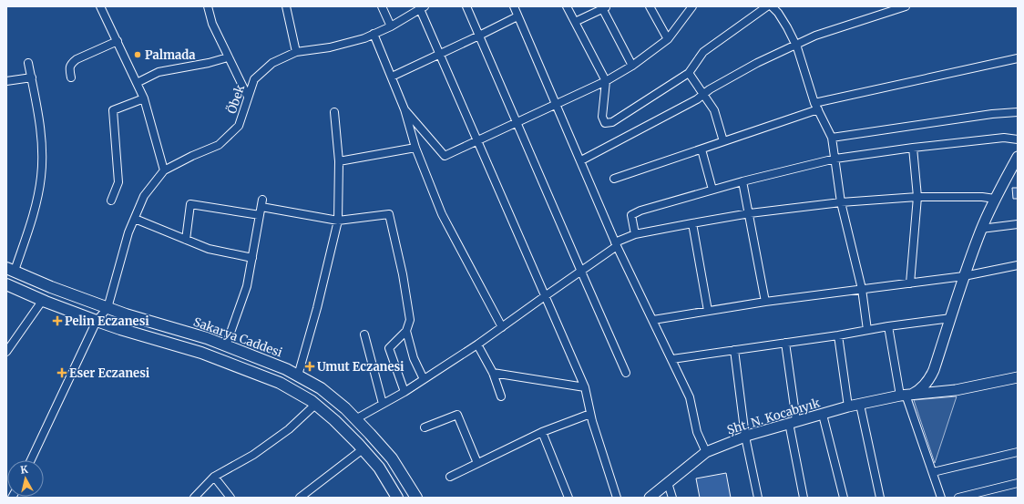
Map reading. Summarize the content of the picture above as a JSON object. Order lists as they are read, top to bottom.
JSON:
{
  "streets": {
    "main road": ["Sakarya Caddesi"],
    "street": ["Öbek", "Şht. N. Kocabıyık"]
  },
  "crossings": [
    ["Öbek", "Sakarya Caddesi"]
  ],
  "places": {
    "other": ["Palmada"],
    "health": ["Pelin Eczanesi", "Umut Eczanesi", "Eser Eczanesi"]
  },
  "north": "top"
}
